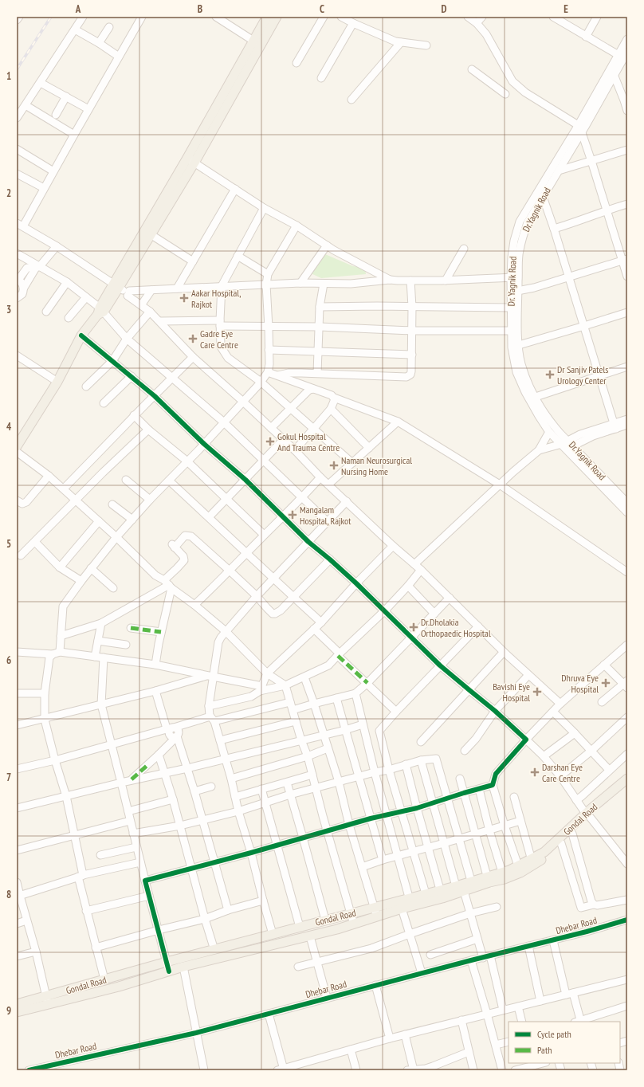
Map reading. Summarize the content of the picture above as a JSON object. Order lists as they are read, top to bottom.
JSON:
{
  "streets": {
    "main road": ["Gondal Road"],
    "street": ["Dr.Yagnik Road", "Dr. Yagnik Road", "Dhebar Road"]
  },
  "crossings": [
    ["Dr.Yagnik Road", "Dr. Yagnik Road"]
  ],
  "places": {
    "health": [
      "Aakar Hospital, Rajkot",
      "Gadre Eye Care Centre",
      "Dr Sanjiv Patels Urology Center",
      "Gokul Hospital And Trauma Centre",
      "Naman Neurosurgical Nursing Home",
      "Mangalam Hospital, Rajkot",
      "Dr.Dholakia Orthopaedic Hospital",
      "Dhruva Eye Hospital",
      "Bavishi Eye Hospital",
      "Darshan Eye Care Centre"
    ]
  },
  "legend": ["Cycle path", "Path"],
  "grid": {
    "columns": [
      "A",
      "B",
      "C",
      "D",
      "E"
    ],
    "rows": [
      "1",
      "2",
      "3",
      "4",
      "5",
      "6",
      "7",
      "8",
      "9"
    ]
  }
}
